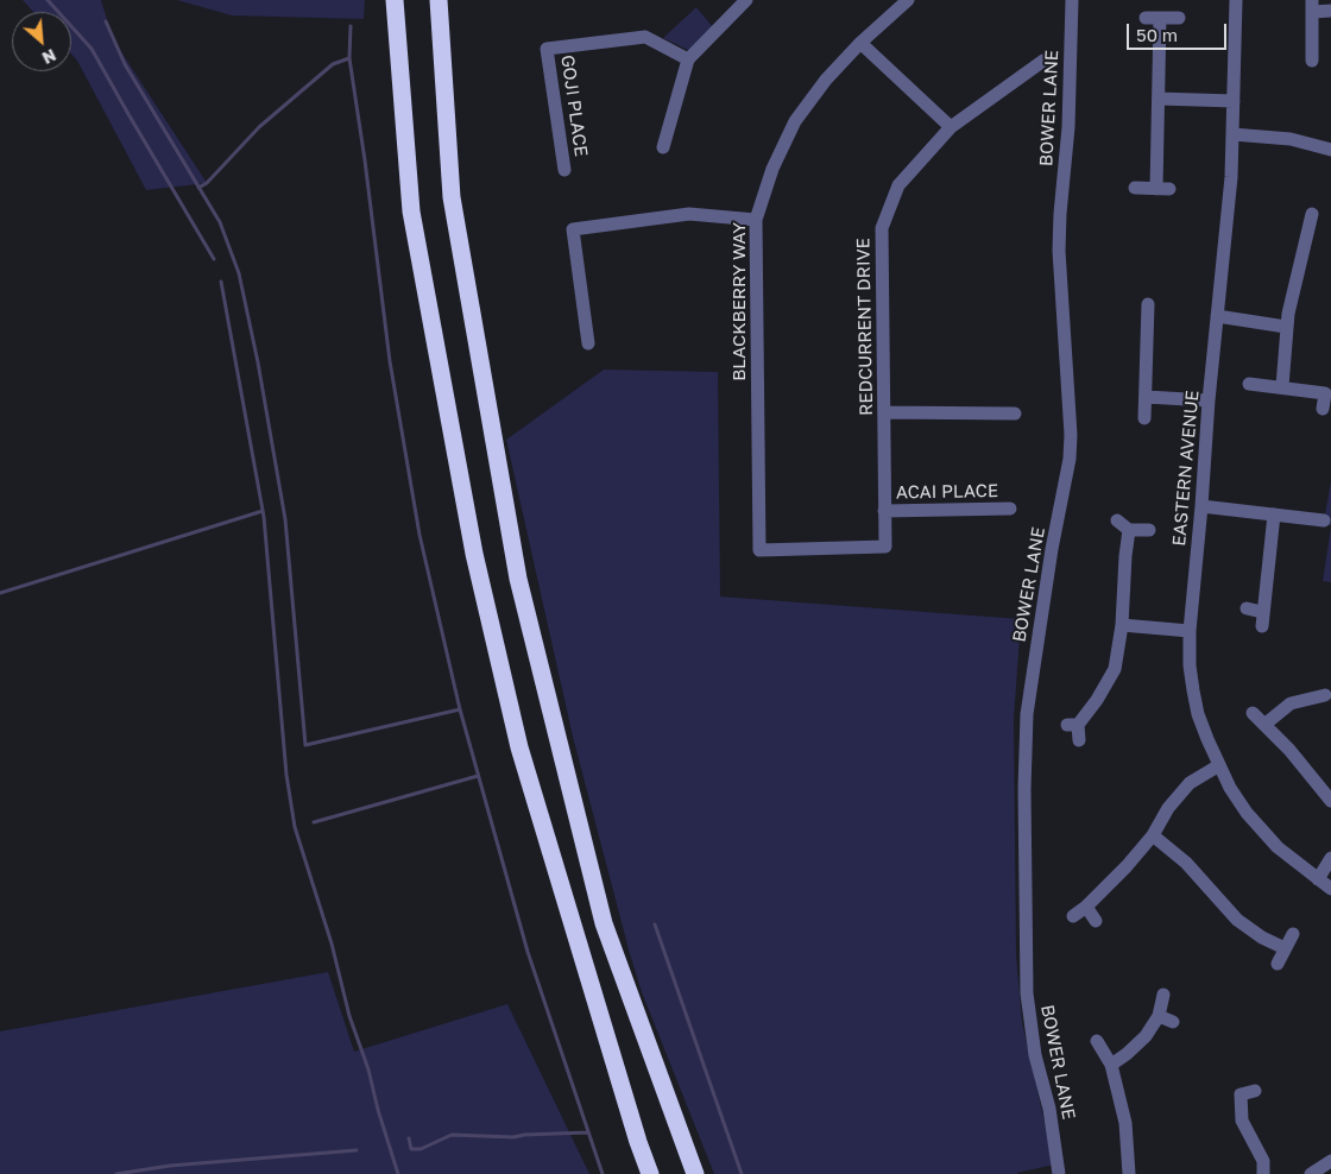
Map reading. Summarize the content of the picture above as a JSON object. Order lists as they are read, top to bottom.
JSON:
{
  "streets": {
    "street": [
      "GOJI PLACE",
      "BOWER LANE",
      "BLACKBERRY WAY",
      "REDCURRENT DRIVE",
      "EASTERN AVENUE",
      "ACAI PLACE"
    ]
  },
  "crossings": [
    ["BLACKBERRY WAY", "REDCURRENT DRIVE"],
    ["REDCURRENT DRIVE", "ACAI PLACE"]
  ],
  "scale_bar": "50 m",
  "north": "bottom right"
}
